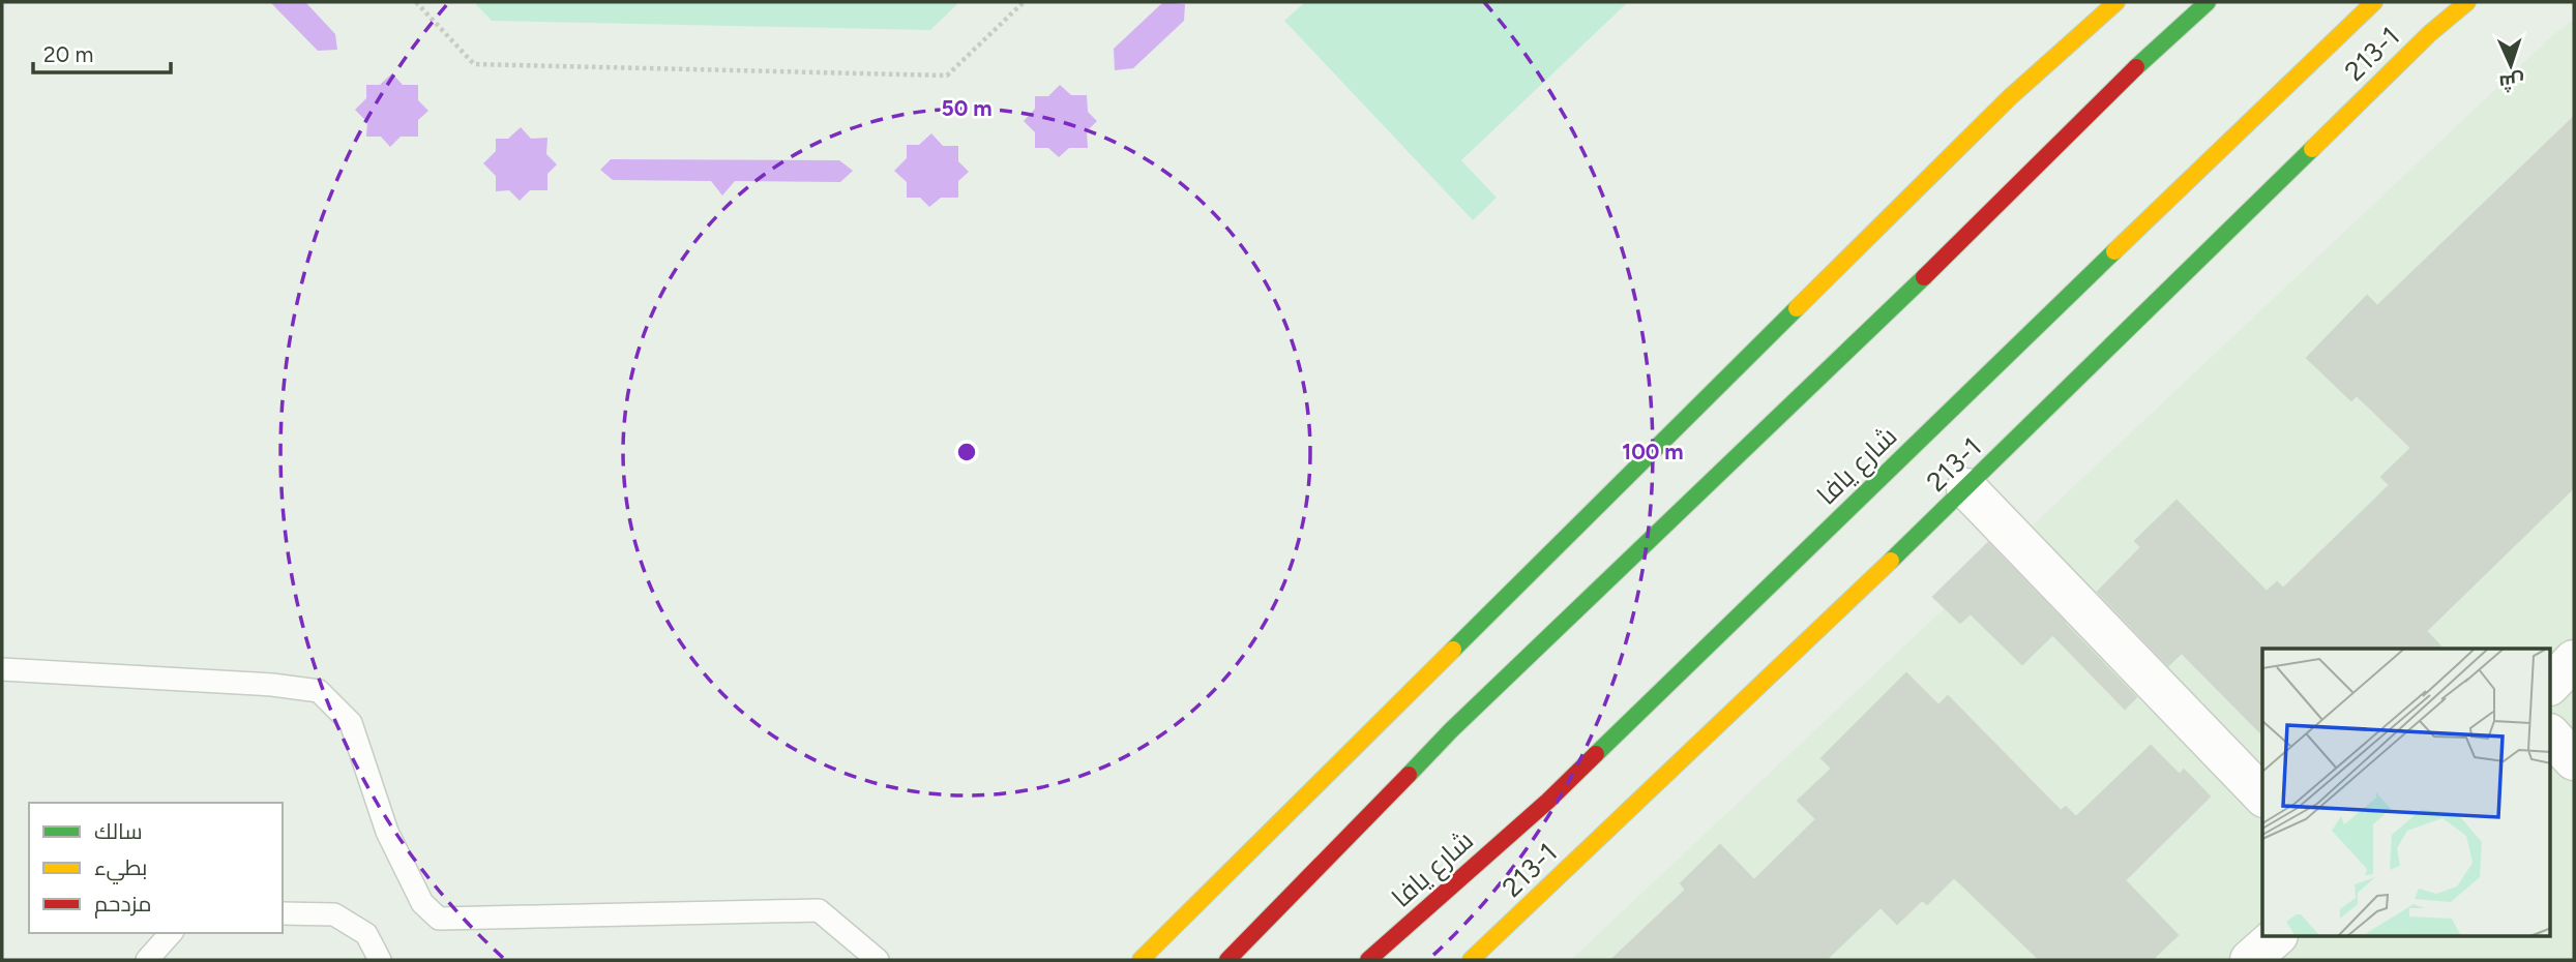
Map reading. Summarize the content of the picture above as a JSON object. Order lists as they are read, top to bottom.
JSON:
{
  "streets": {
    "main road": ["213-1", "شارع يافا"]
  },
  "legend": ["سالك", "بطيء", "مزدحم"],
  "scale_bar": "20 m",
  "north": "bottom",
  "rings": ["50 m", "100 m"]
}
